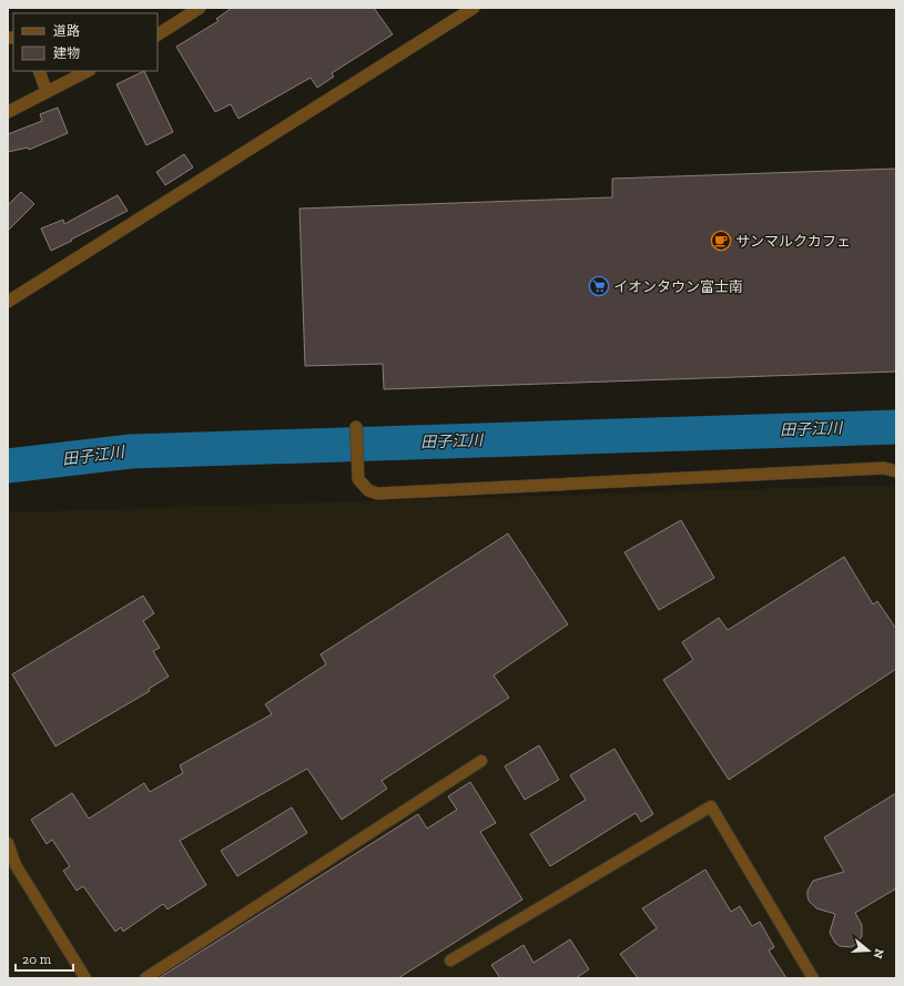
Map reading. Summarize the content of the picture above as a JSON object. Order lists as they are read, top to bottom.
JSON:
{
  "water": ["田子江川"],
  "places": {
    "cafe": ["サンマルクカフェ"],
    "supermarket": ["イオンタウン富士南"]
  },
  "legend": ["道路", "建物"],
  "scale_bar": "20 m",
  "north": "right"
}
